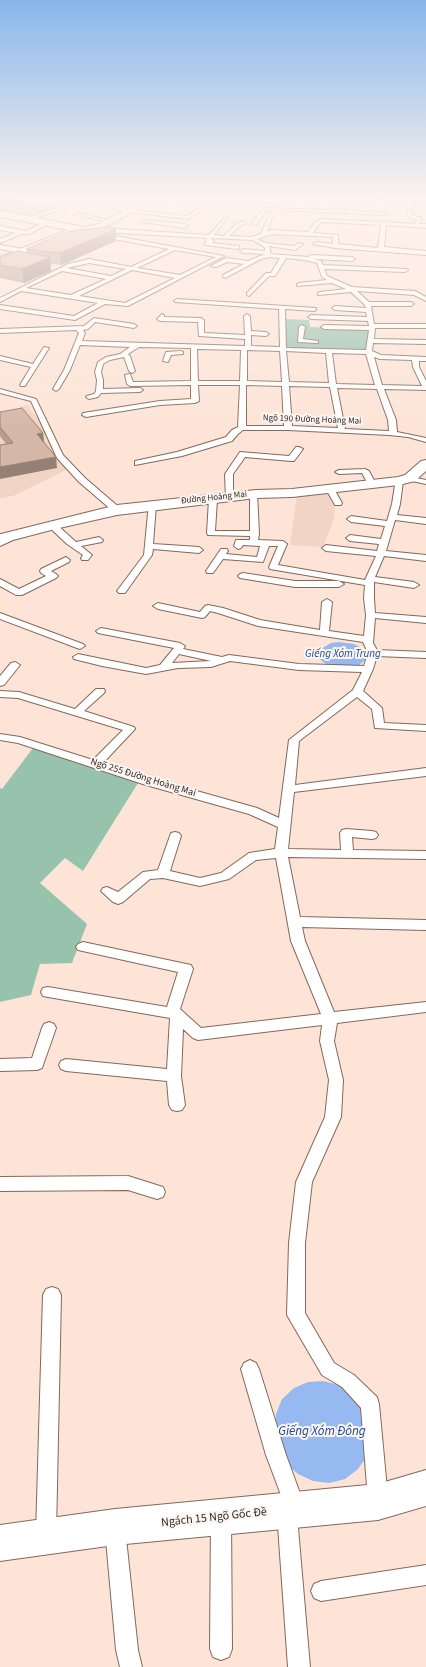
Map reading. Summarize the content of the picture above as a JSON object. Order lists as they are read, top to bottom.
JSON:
{
  "streets": {
    "street": ["Đường Hoàng Mai", "Ngách 15 Ngõ Gốc Đề"],
    "lane": ["Ngõ 190 Đường Hoàng Mai", "Ngõ 255 Đường Hoàng Mai"]
  },
  "water": ["Giếng Xóm Trung", "Giếng Xóm Đông"]
}
